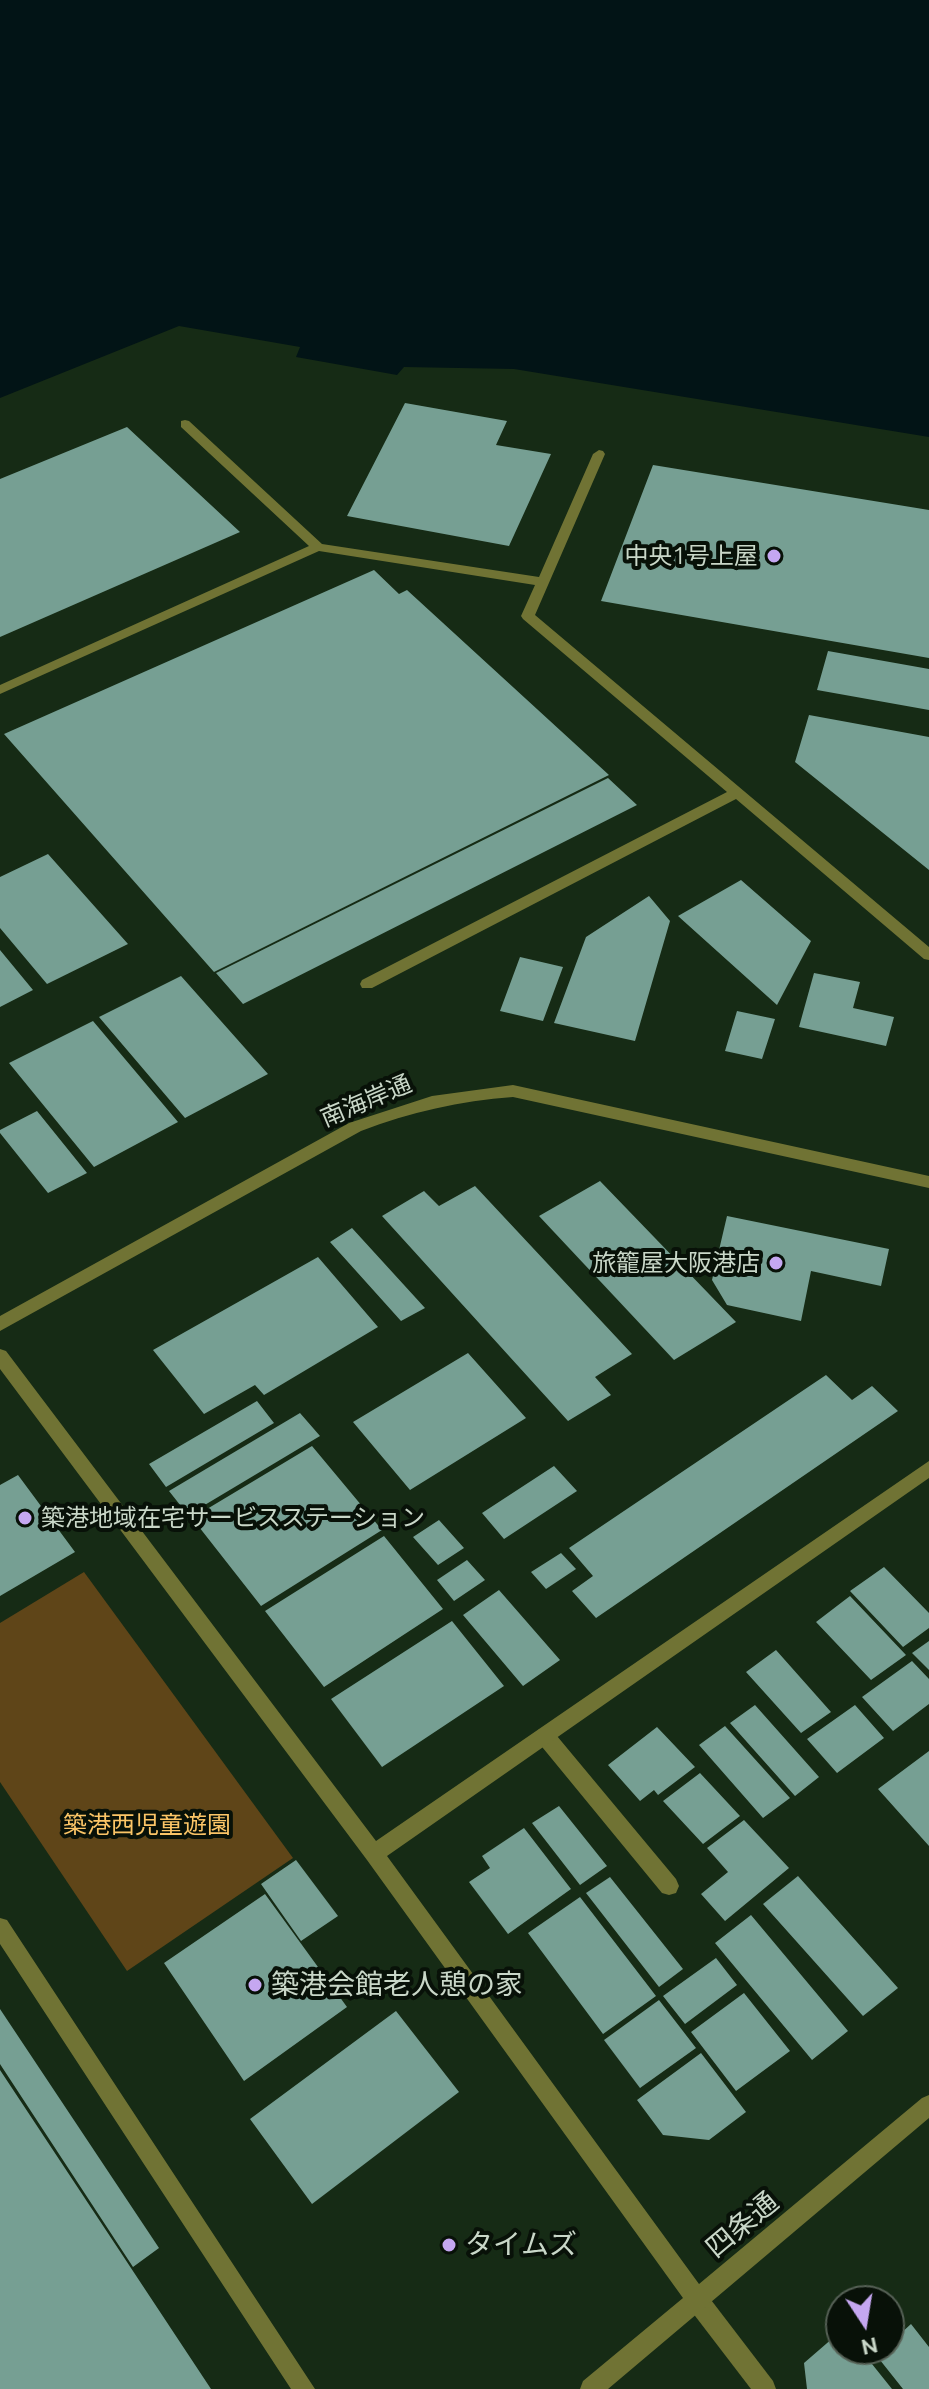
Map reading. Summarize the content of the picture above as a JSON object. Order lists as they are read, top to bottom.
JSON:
{
  "streets": {
    "street": ["南海岸通", "四条通"]
  },
  "parks": ["築港西児童遊園"],
  "places": [
    "中央1号上屋",
    "旅籠屋大阪港店",
    "築港地域在宅サービスステーション",
    "築港会館老人憩の家",
    "タイムズ"
  ],
  "north": "bottom"
}
